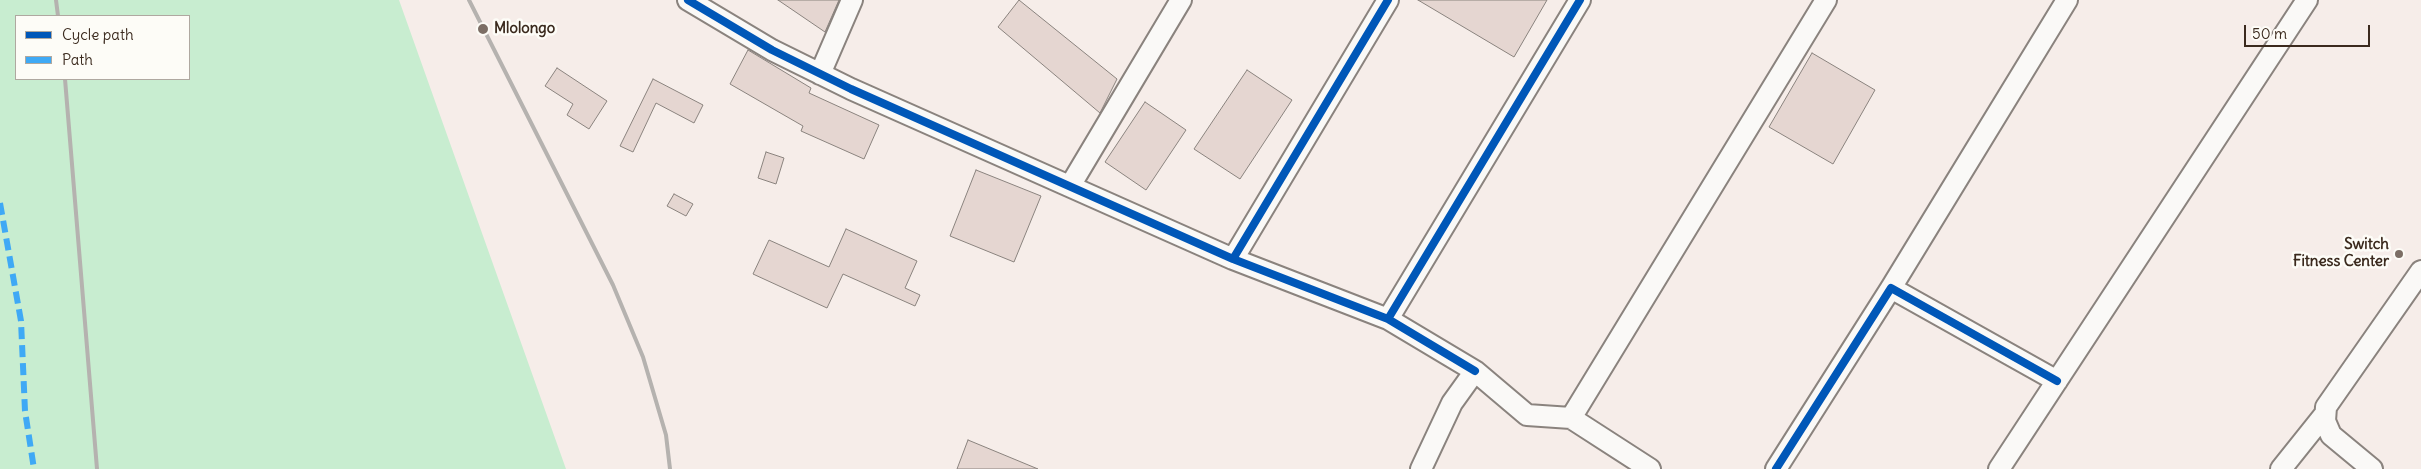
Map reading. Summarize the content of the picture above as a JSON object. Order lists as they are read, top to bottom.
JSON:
{
  "places": ["Mlolongo", "Switch Fitness Center"],
  "legend": ["Cycle path", "Path"],
  "scale_bar": "50 m"
}
